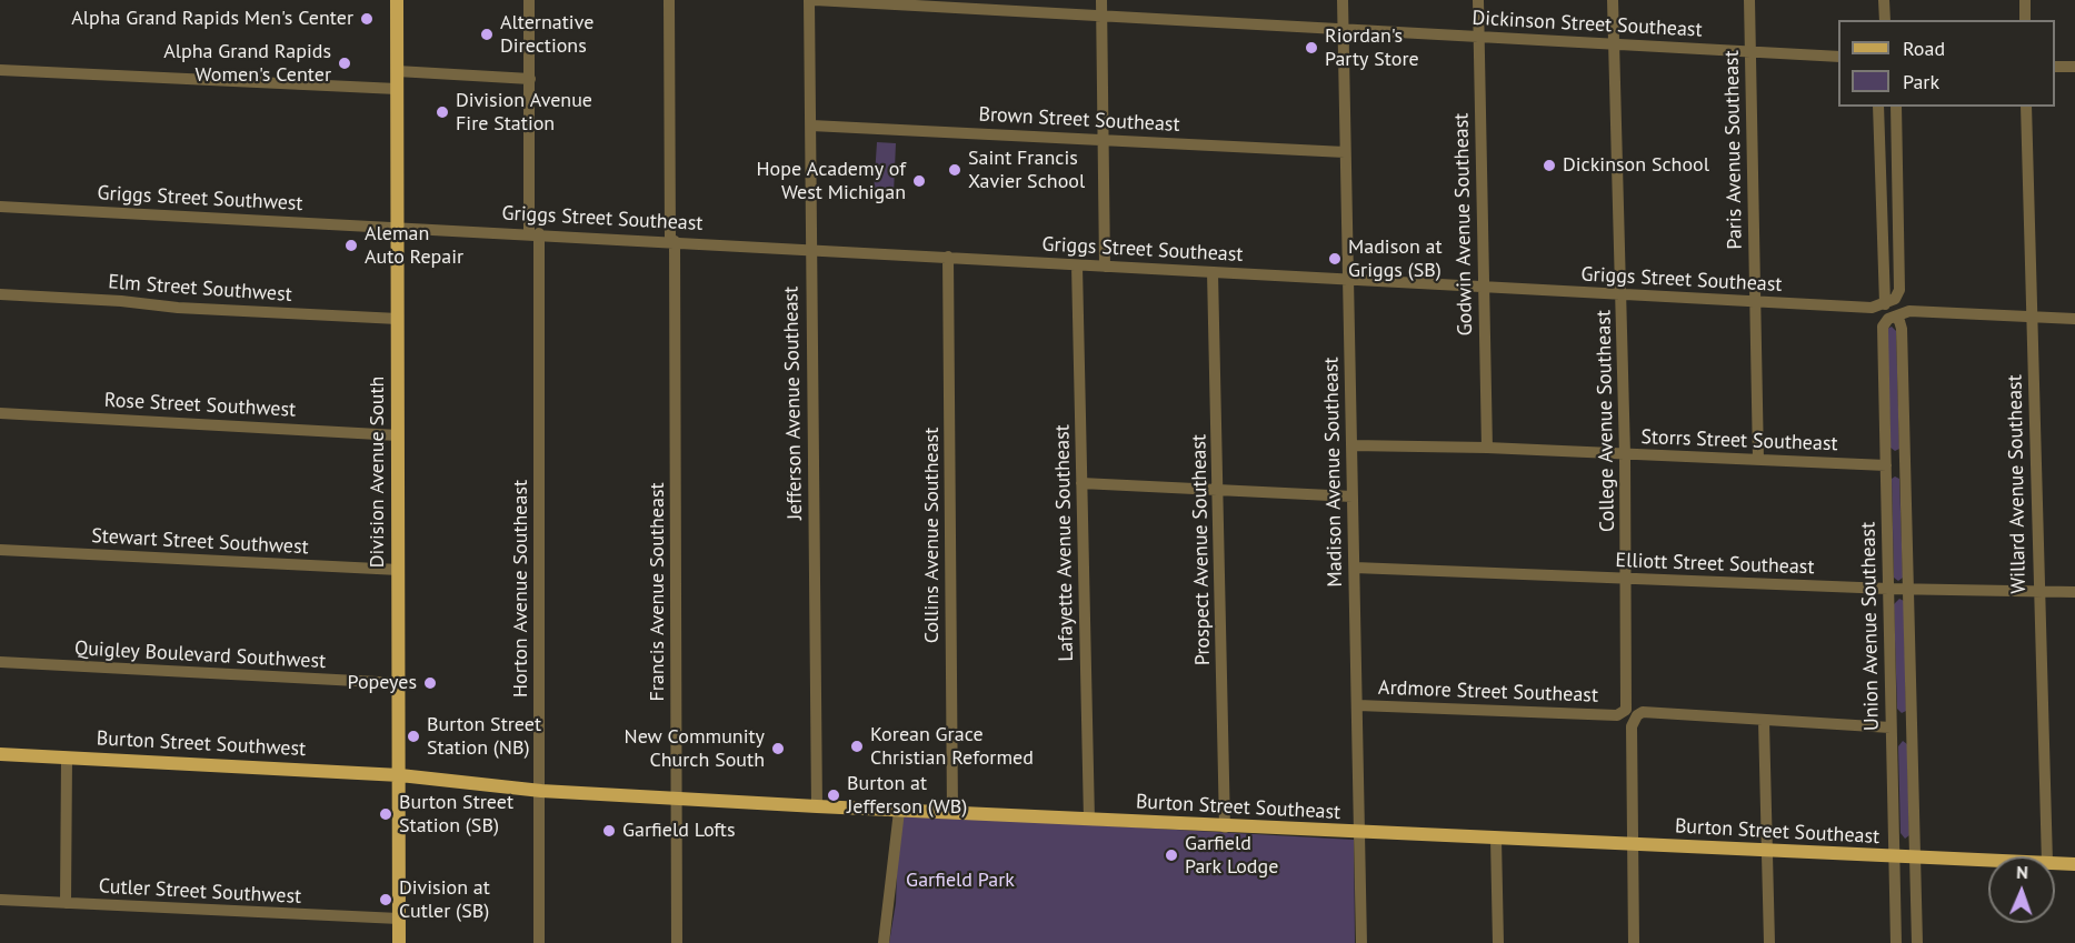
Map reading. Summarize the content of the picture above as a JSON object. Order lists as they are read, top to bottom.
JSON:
{
  "streets": {
    "main road": ["Division Avenue South", "Burton Street Southwest", "Burton Street Southeast"],
    "street": [
      "Dickinson Street Southeast",
      "Brown Street Southeast",
      "Paris Avenue Southeast",
      "Griggs Street Southwest",
      "Griggs Street Southeast",
      "Godwin Avenue Southeast",
      "Elm Street Southwest",
      "Jefferson Avenue Southeast",
      "Rose Street Southwest",
      "College Avenue Southeast",
      "Storrs Street Southeast",
      "Madison Avenue Southeast",
      "Willard Avenue Southeast",
      "Collins Avenue Southeast",
      "Stewart Street Southwest",
      "Lafayette Avenue Southeast",
      "Prospect Avenue Southeast",
      "Elliott Street Southeast",
      "Horton Avenue Southeast",
      "Francis Avenue Southeast",
      "Union Avenue Southeast",
      "Quigley Boulevard Southwest",
      "Ardmore Street Southeast",
      "Cutler Street Southwest"
    ]
  },
  "crossings": [
    ["Dickinson Street Southeast", "Paris Avenue Southeast"],
    ["Dickinson Street Southeast", "Godwin Avenue Southeast"],
    ["Dickinson Street Southeast", "Jefferson Avenue Southeast"],
    ["Dickinson Street Southeast", "College Avenue Southeast"],
    ["Dickinson Street Southeast", "Madison Avenue Southeast"],
    ["Brown Street Southeast", "Jefferson Avenue Southeast"],
    ["Brown Street Southeast", "Madison Avenue Southeast"],
    ["Paris Avenue Southeast", "Griggs Street Southeast"],
    ["Paris Avenue Southeast", "Storrs Street Southeast"],
    ["Griggs Street Southwest", "Griggs Street Southeast"],
    ["Griggs Street Southwest", "Division Avenue South"],
    ["Griggs Street Southeast", "Godwin Avenue Southeast"],
    ["Griggs Street Southeast", "Jefferson Avenue Southeast"],
    ["Griggs Street Southeast", "College Avenue Southeast"],
    ["Griggs Street Southeast", "Division Avenue South"],
    ["Griggs Street Southeast", "Madison Avenue Southeast"],
    ["Griggs Street Southeast", "Collins Avenue Southeast"],
    ["Griggs Street Southeast", "Lafayette Avenue Southeast"],
    ["Griggs Street Southeast", "Prospect Avenue Southeast"],
    ["Griggs Street Southeast", "Horton Avenue Southeast"],
    ["Griggs Street Southeast", "Francis Avenue Southeast"],
    ["Godwin Avenue Southeast", "Storrs Street Southeast"],
    ["Elm Street Southwest", "Division Avenue South"],
    ["Jefferson Avenue Southeast", "Burton Street Southeast"],
    ["Rose Street Southwest", "Division Avenue South"],
    ["College Avenue Southeast", "Storrs Street Southeast"],
    ["College Avenue Southeast", "Elliott Street Southeast"],
    ["College Avenue Southeast", "Ardmore Street Southeast"],
    ["Storrs Street Southeast", "Madison Avenue Southeast"],
    ["Storrs Street Southeast", "Union Avenue Southeast"],
    ["Division Avenue South", "Stewart Street Southwest"],
    ["Division Avenue South", "Quigley Boulevard Southwest"],
    ["Division Avenue South", "Burton Street Southwest"],
    ["Division Avenue South", "Burton Street Southeast"],
    ["Division Avenue South", "Cutler Street Southwest"],
    ["Madison Avenue Southeast", "Elliott Street Southeast"],
    ["Madison Avenue Southeast", "Ardmore Street Southeast"],
    ["Madison Avenue Southeast", "Burton Street Southeast"],
    ["Willard Avenue Southeast", "Elliott Street Southeast"],
    ["Collins Avenue Southeast", "Burton Street Southeast"],
    ["Lafayette Avenue Southeast", "Burton Street Southeast"],
    ["Prospect Avenue Southeast", "Burton Street Southeast"],
    ["Elliott Street Southeast", "Union Avenue Southeast"],
    ["Horton Avenue Southeast", "Burton Street Southeast"],
    ["Francis Avenue Southeast", "Burton Street Southeast"],
    ["Union Avenue Southeast", "Burton Street Southeast"],
    ["Burton Street Southwest", "Burton Street Southeast"]
  ],
  "parks": ["Garfield Park"],
  "places": [
    "Alpha Grand Rapids Men's Center",
    "Alternative Directions",
    "Riordan's Party Store",
    "Alpha Grand Rapids Women's Center",
    "Division Avenue Fire Station",
    "Dickinson School",
    "Saint Francis Xavier School",
    "Hope Academy of West Michigan",
    "Aleman Auto Repair",
    "Madison at Griggs (SB)",
    "Popeyes",
    "Burton Street Station (NB)",
    "Korean Grace Christian Reformed",
    "New Community Church South",
    "Burton at Jefferson (WB)",
    "Burton Street Station (SB)",
    "Garfield Lofts",
    "Garfield Park Lodge",
    "Division at Cutler (SB)"
  ],
  "legend": ["Road", "Park"],
  "north": "top"
}
